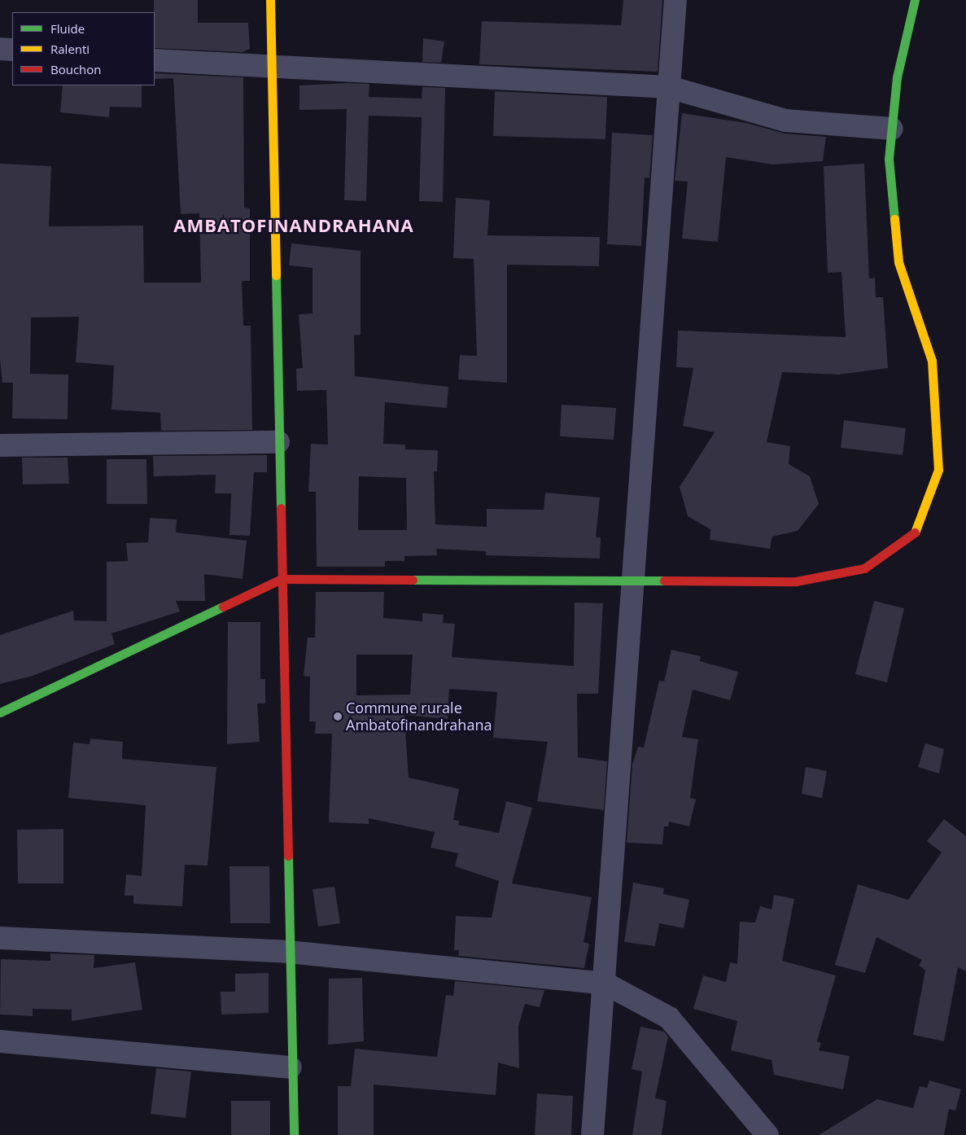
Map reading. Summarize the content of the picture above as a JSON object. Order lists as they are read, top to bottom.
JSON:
{
  "districts": ["AMBATOFINANDRAHANA"],
  "places": ["Commune rurale Ambatofinandrahana"],
  "legend": ["Fluide", "Ralenti", "Bouchon"]
}
